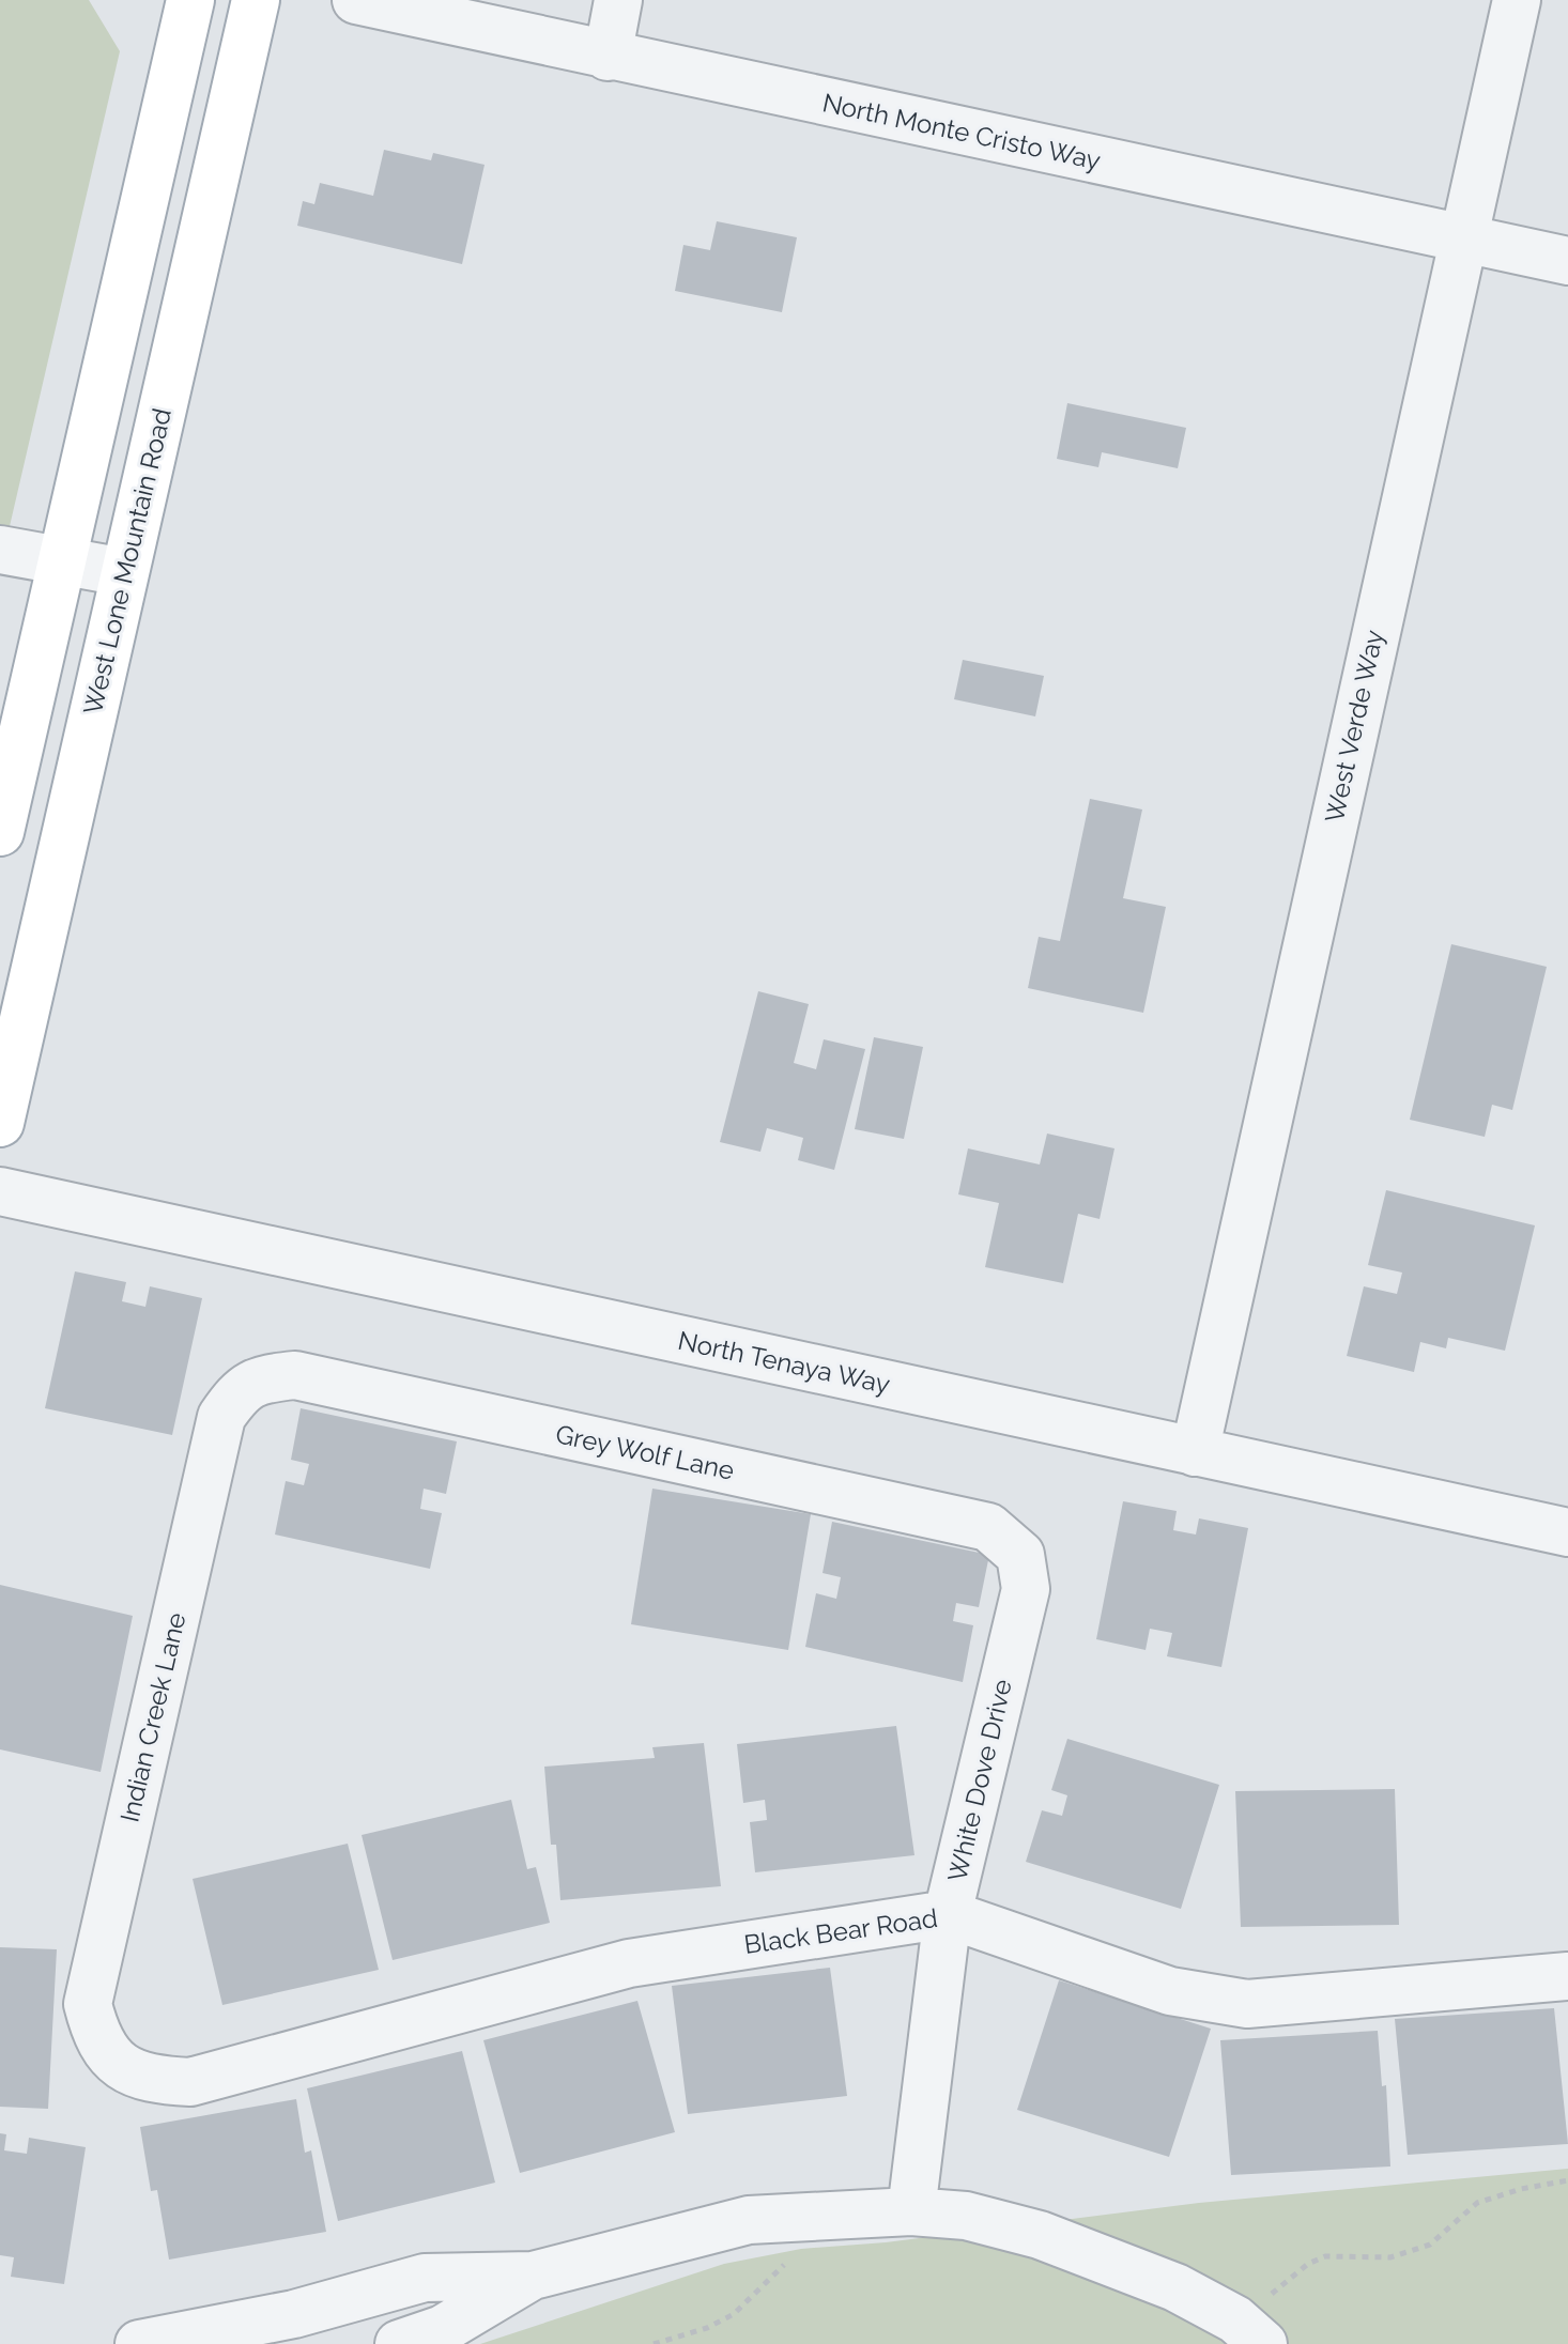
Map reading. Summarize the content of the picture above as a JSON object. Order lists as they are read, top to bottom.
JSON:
{
  "streets": {
    "main road": ["West Lone Mountain Road"],
    "street": [
      "North Monte Cristo Way",
      "West Verde Way",
      "North Tenaya Way",
      "Grey Wolf Lane",
      "Indian Creek Lane",
      "White Dove Drive",
      "Black Bear Road"
    ]
  },
  "crossings": [
    ["North Monte Cristo Way", "West Verde Way"],
    ["West Verde Way", "North Tenaya Way"],
    ["Grey Wolf Lane", "Indian Creek Lane"],
    ["Grey Wolf Lane", "White Dove Drive"],
    ["Indian Creek Lane", "Black Bear Road"],
    ["White Dove Drive", "Black Bear Road"]
  ]
}
